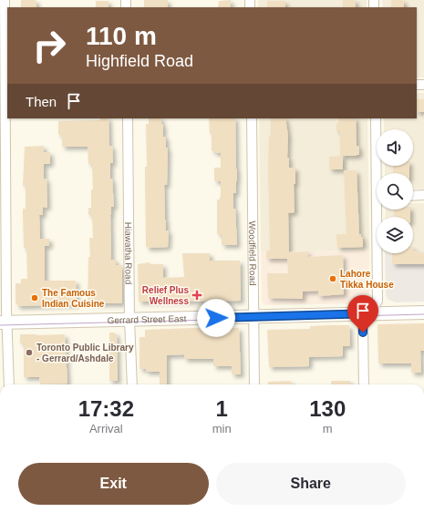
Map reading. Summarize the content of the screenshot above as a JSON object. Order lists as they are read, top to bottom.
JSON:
{
  "streets": {
    "main road": ["Gerrard Street East"],
    "street": ["Hiawatha Road", "Woodfield Road"]
  },
  "crossings": [
    ["Hiawatha Road", "Gerrard Street East"],
    ["Woodfield Road", "Gerrard Street East"]
  ],
  "places": {
    "other": ["Lahore Tikka House", "The Famous Indian Cuisine", "Toronto Public Library - Gerrard/Ashdale"],
    "health": ["Relief Plus Wellness"]
  },
  "page": {
    "turn": ["110 m", "Highfield Road"],
    "then": "Then",
    "eta": [
      "17:32",
      "Arrival",
      "1",
      "min",
      "130",
      "m"
    ],
    "buttons": ["Exit", "Share"]
  }
}
